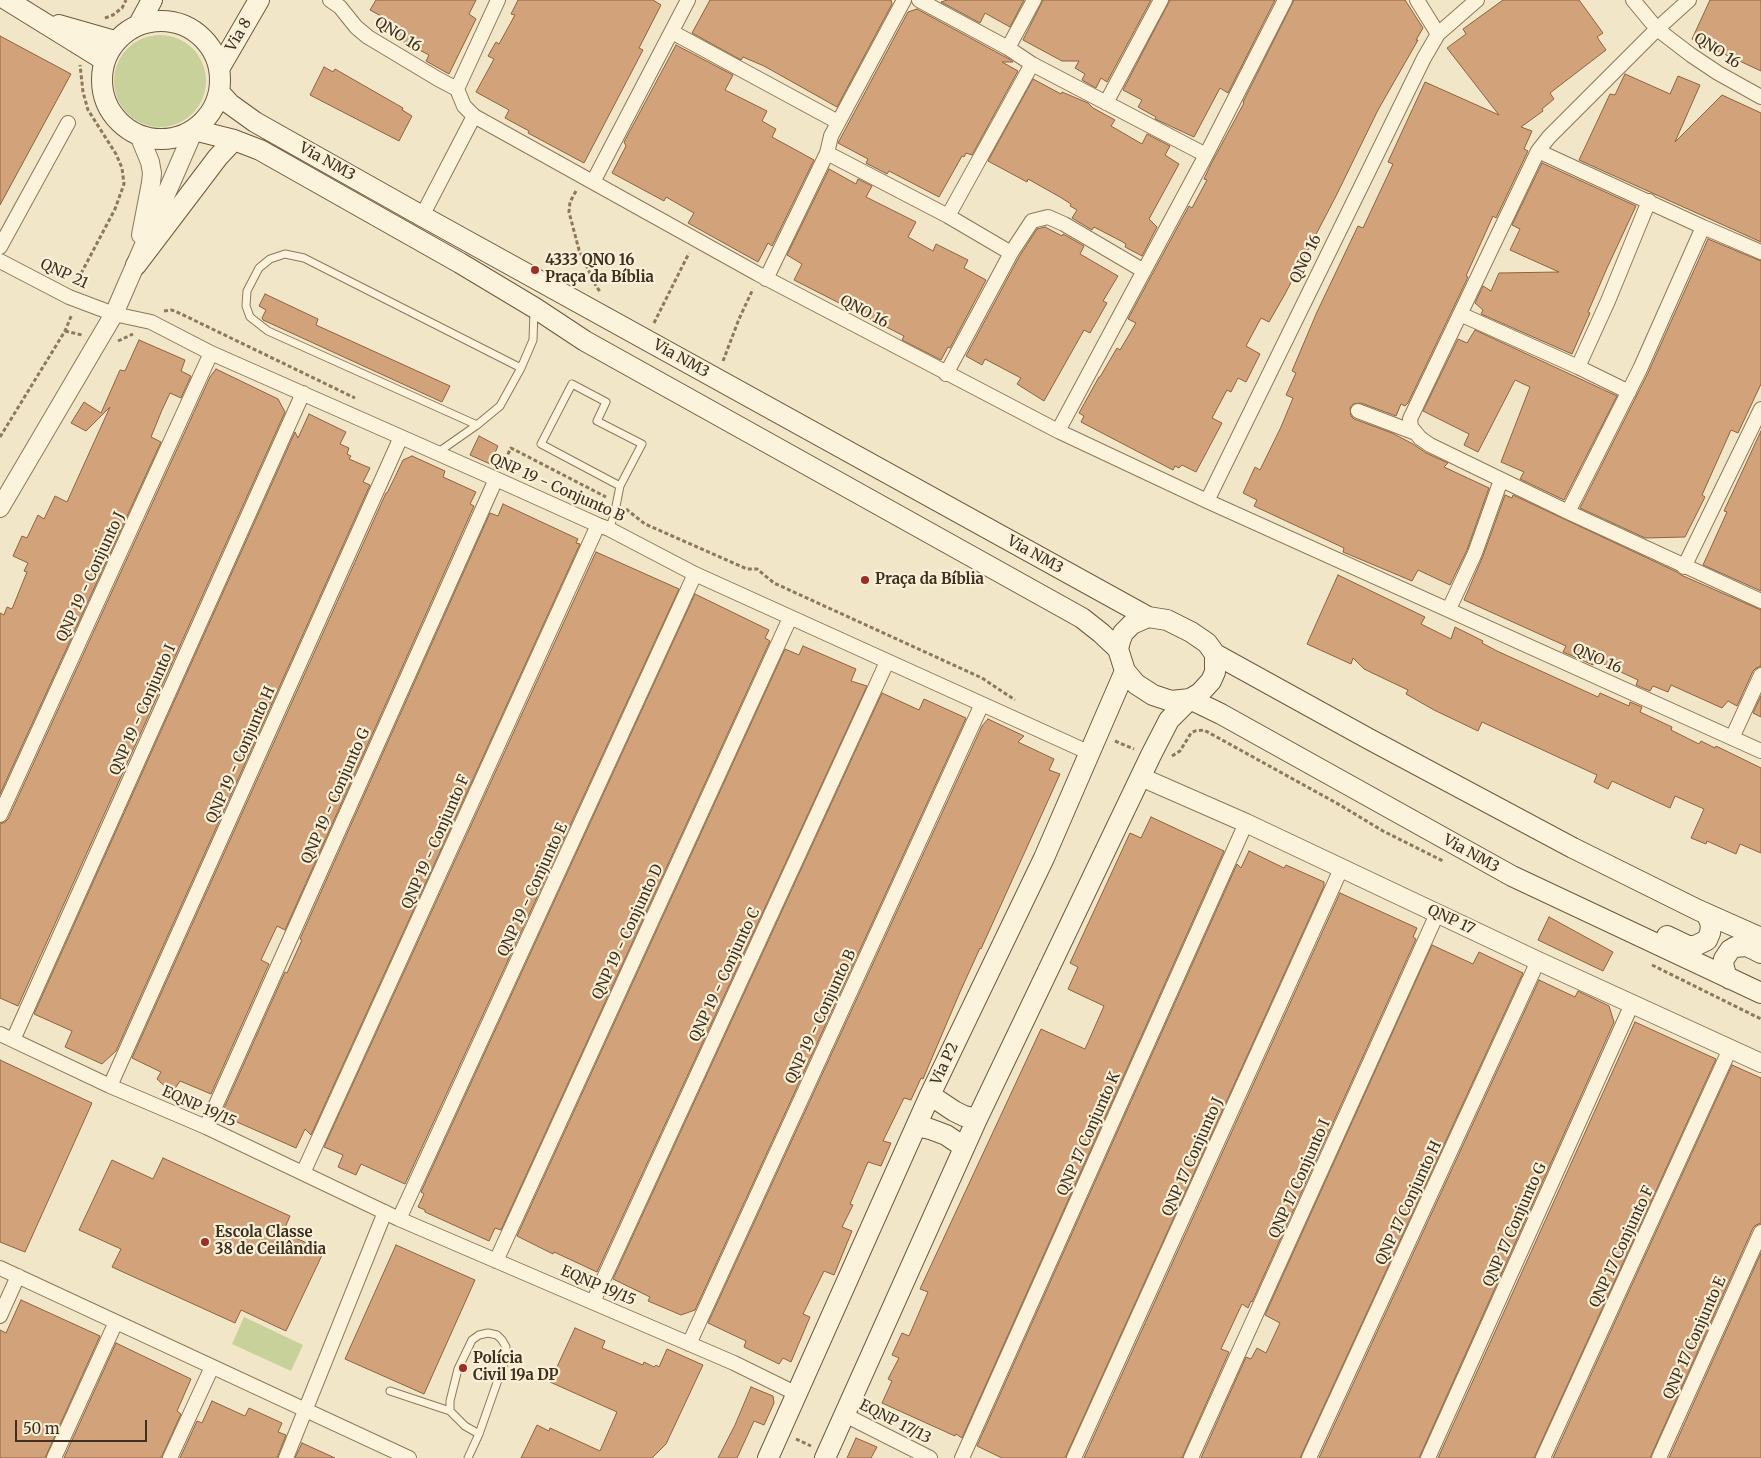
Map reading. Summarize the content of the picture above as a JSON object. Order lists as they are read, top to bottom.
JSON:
{
  "streets": {
    "main road": ["Via 8", "Via NM3", "Via P2"],
    "street": [
      "QNO 16",
      "QNP 21",
      "QNP 19 - Conjunto B",
      "QNP 19 - Conjunto J",
      "QNP 19 - Conjunto I",
      "QNP 19 - Conjunto H",
      "QNP 19 - Conjunto G",
      "QNP 19 - Conjunto F",
      "QNP 19 - Conjunto E",
      "QNP 17",
      "QNP 19 - Conjunto D",
      "QNP 19 - Conjunto C",
      "EQNP 19/15",
      "QNP 17 Conjunto K",
      "QNP 17 Conjunto J",
      "QNP 17 Conjunto I",
      "QNP 17 Conjunto H",
      "QNP 17 Conjunto G",
      "QNP 17 Conjunto F",
      "QNP 17 Conjunto E",
      "EQNP 17/13"
    ]
  },
  "crossings": [
    ["Via 8", "Via NM3"],
    ["Via NM3", "Via P2"],
    ["QNP 21", "QNP 19 - Conjunto B"],
    ["QNP 19 - Conjunto B", "QNP 19 - Conjunto J"],
    ["QNP 19 - Conjunto B", "QNP 19 - Conjunto I"],
    ["QNP 19 - Conjunto B", "QNP 19 - Conjunto H"],
    ["QNP 19 - Conjunto B", "QNP 19 - Conjunto G"],
    ["QNP 19 - Conjunto B", "QNP 19 - Conjunto F"],
    ["QNP 19 - Conjunto B", "QNP 19 - Conjunto E"],
    ["QNP 19 - Conjunto B", "QNP 19 - Conjunto D"],
    ["QNP 19 - Conjunto B", "QNP 19 - Conjunto C"],
    ["QNP 19 - Conjunto B", "Via P2"],
    ["QNP 19 - Conjunto B", "EQNP 19/15"],
    ["QNP 19 - Conjunto I", "EQNP 19/15"],
    ["QNP 19 - Conjunto H", "EQNP 19/15"],
    ["QNP 19 - Conjunto G", "EQNP 19/15"],
    ["QNP 19 - Conjunto F", "EQNP 19/15"],
    ["QNP 19 - Conjunto E", "EQNP 19/15"],
    ["QNP 17", "QNP 17 Conjunto K"],
    ["QNP 17", "QNP 17 Conjunto J"],
    ["QNP 17", "QNP 17 Conjunto I"],
    ["QNP 17", "QNP 17 Conjunto H"],
    ["QNP 17", "QNP 17 Conjunto G"],
    ["QNP 17", "QNP 17 Conjunto F"],
    ["QNP 19 - Conjunto D", "EQNP 19/15"],
    ["QNP 19 - Conjunto C", "EQNP 19/15"],
    ["Via P2", "EQNP 19/15"]
  ],
  "places": [
    "4333 QNO 16 Praça da Bíblia",
    "Praça da Bíblia",
    "Escola Classe 38 de Ceilândia",
    "Polícia Civil 19a DP"
  ],
  "scale_bar": "50 m"
}
